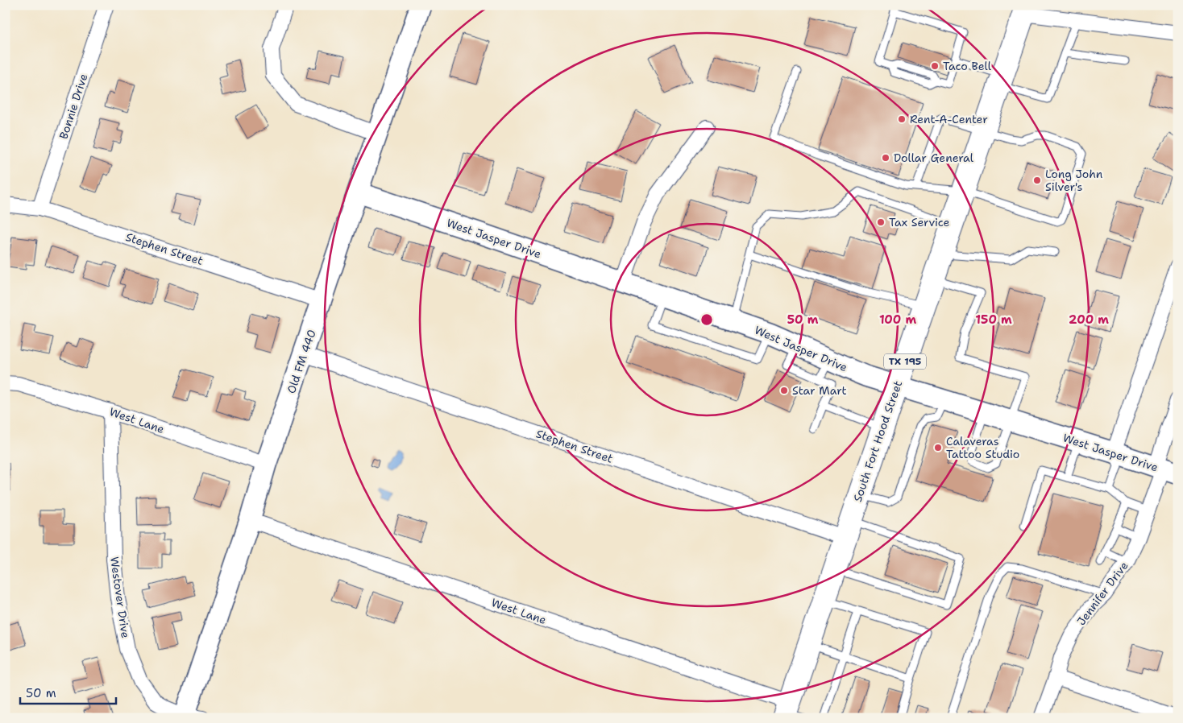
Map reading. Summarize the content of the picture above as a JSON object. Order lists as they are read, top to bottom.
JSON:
{
  "streets": {
    "highway": ["TX 195", "South Fort Hood Street"],
    "street": [
      "Bonnie Drive",
      "West Jasper Drive",
      "Stephen Street",
      "Old FM 440",
      "West Lane",
      "Jennifer Drive",
      "Westover Drive"
    ]
  },
  "crossings": [
    ["Bonnie Drive", "Stephen Street"],
    ["West Jasper Drive", "Old FM 440"],
    ["West Jasper Drive", "South Fort Hood Street"],
    ["West Jasper Drive", "Jennifer Drive"],
    ["Stephen Street", "Old FM 440"],
    ["Stephen Street", "South Fort Hood Street"],
    ["Old FM 440", "West Lane"],
    ["Old FM 440", "Westover Drive"],
    ["West Lane", "South Fort Hood Street"],
    ["West Lane", "Westover Drive"]
  ],
  "places": [
    "Taco Bell",
    "Rent-A-Center",
    "Dollar General",
    "Long John Silver's",
    "Tax Service",
    "Star Mart",
    "Calaveras Tattoo Studio"
  ],
  "scale_bar": "50 m",
  "rings": [
    "50 m",
    "100 m",
    "150 m",
    "200 m"
  ]
}
